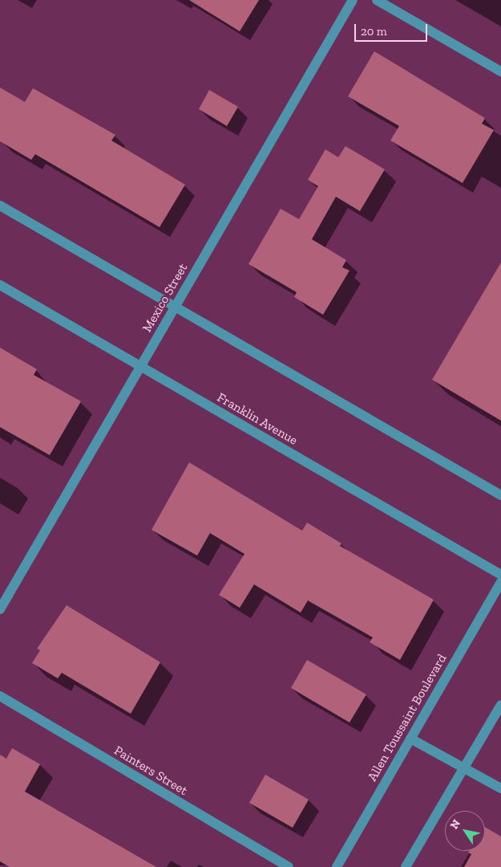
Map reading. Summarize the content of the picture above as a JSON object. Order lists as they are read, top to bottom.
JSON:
{
  "streets": {
    "street": [
      "Mexico Street",
      "Franklin Avenue",
      "Allen Toussaint Boulevard",
      "Painters Street"
    ]
  },
  "crossings": [
    ["Mexico Street", "Franklin Avenue"]
  ],
  "scale_bar": "20 m",
  "north": "top left"
}
